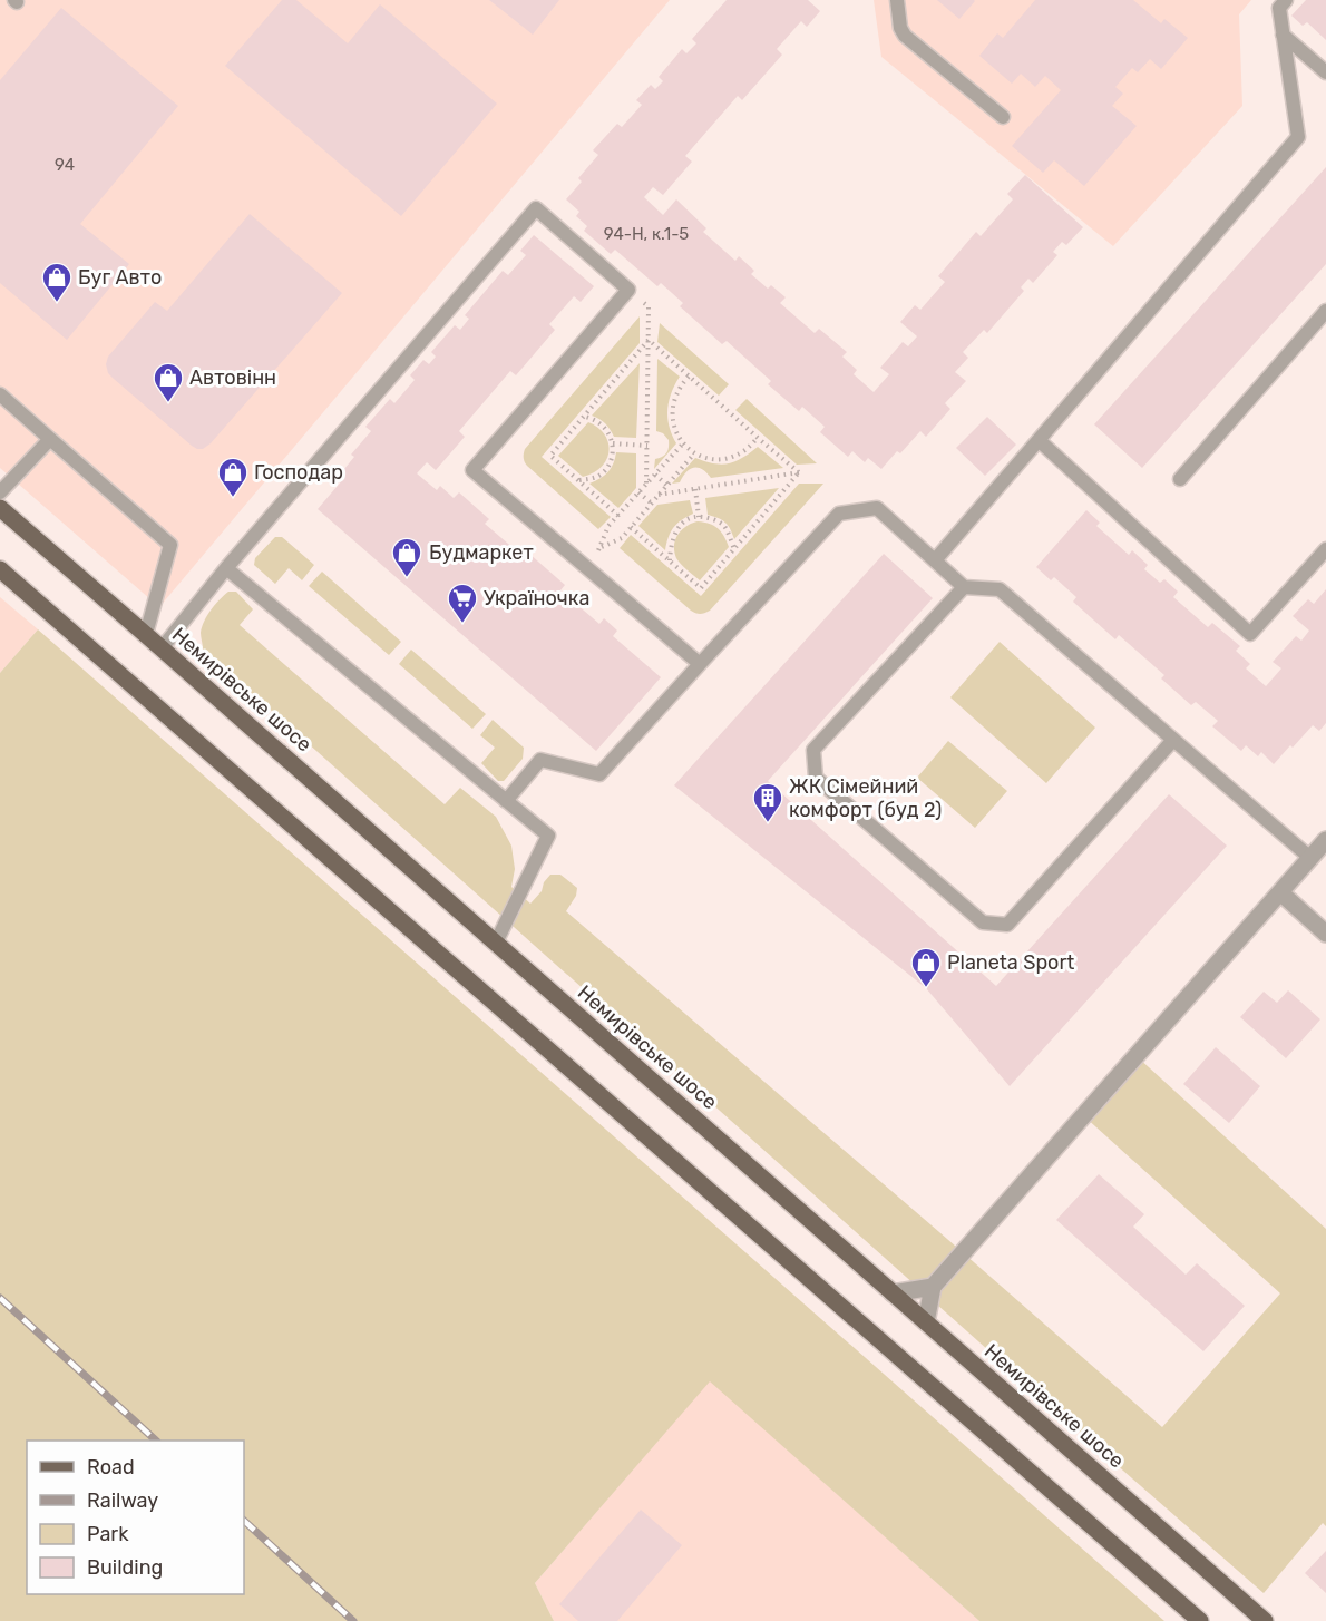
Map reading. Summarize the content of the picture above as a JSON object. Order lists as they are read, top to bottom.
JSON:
{
  "streets": {
    "main road": ["Немирівське шосе"]
  },
  "places": {
    "shop": [
      "Буг Авто",
      "Автовінн",
      "Господар",
      "Будмаркет",
      "Planeta Sport"
    ],
    "supermarket": ["Україночка"],
    "building": ["ЖК Сімейний комфорт (буд 2)"]
  },
  "house_numbers": ["94", "94-Н, к.1-5"],
  "legend": [
    "Road",
    "Railway",
    "Park",
    "Building"
  ]
}
